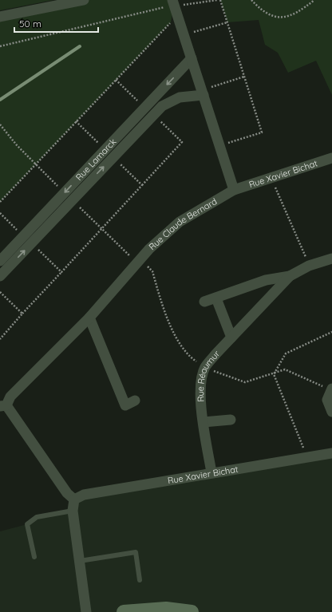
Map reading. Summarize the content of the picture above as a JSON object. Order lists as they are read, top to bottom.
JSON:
{
  "streets": {
    "street": [
      "Rue Lamarck",
      "Rue Xavier Bichat",
      "Rue Claude Bernard",
      "Rue Réaumur"
    ]
  },
  "crossings": [
    ["Rue Xavier Bichat", "Rue Claude Bernard"],
    ["Rue Xavier Bichat", "Rue Réaumur"]
  ],
  "scale_bar": "50 m"
}
